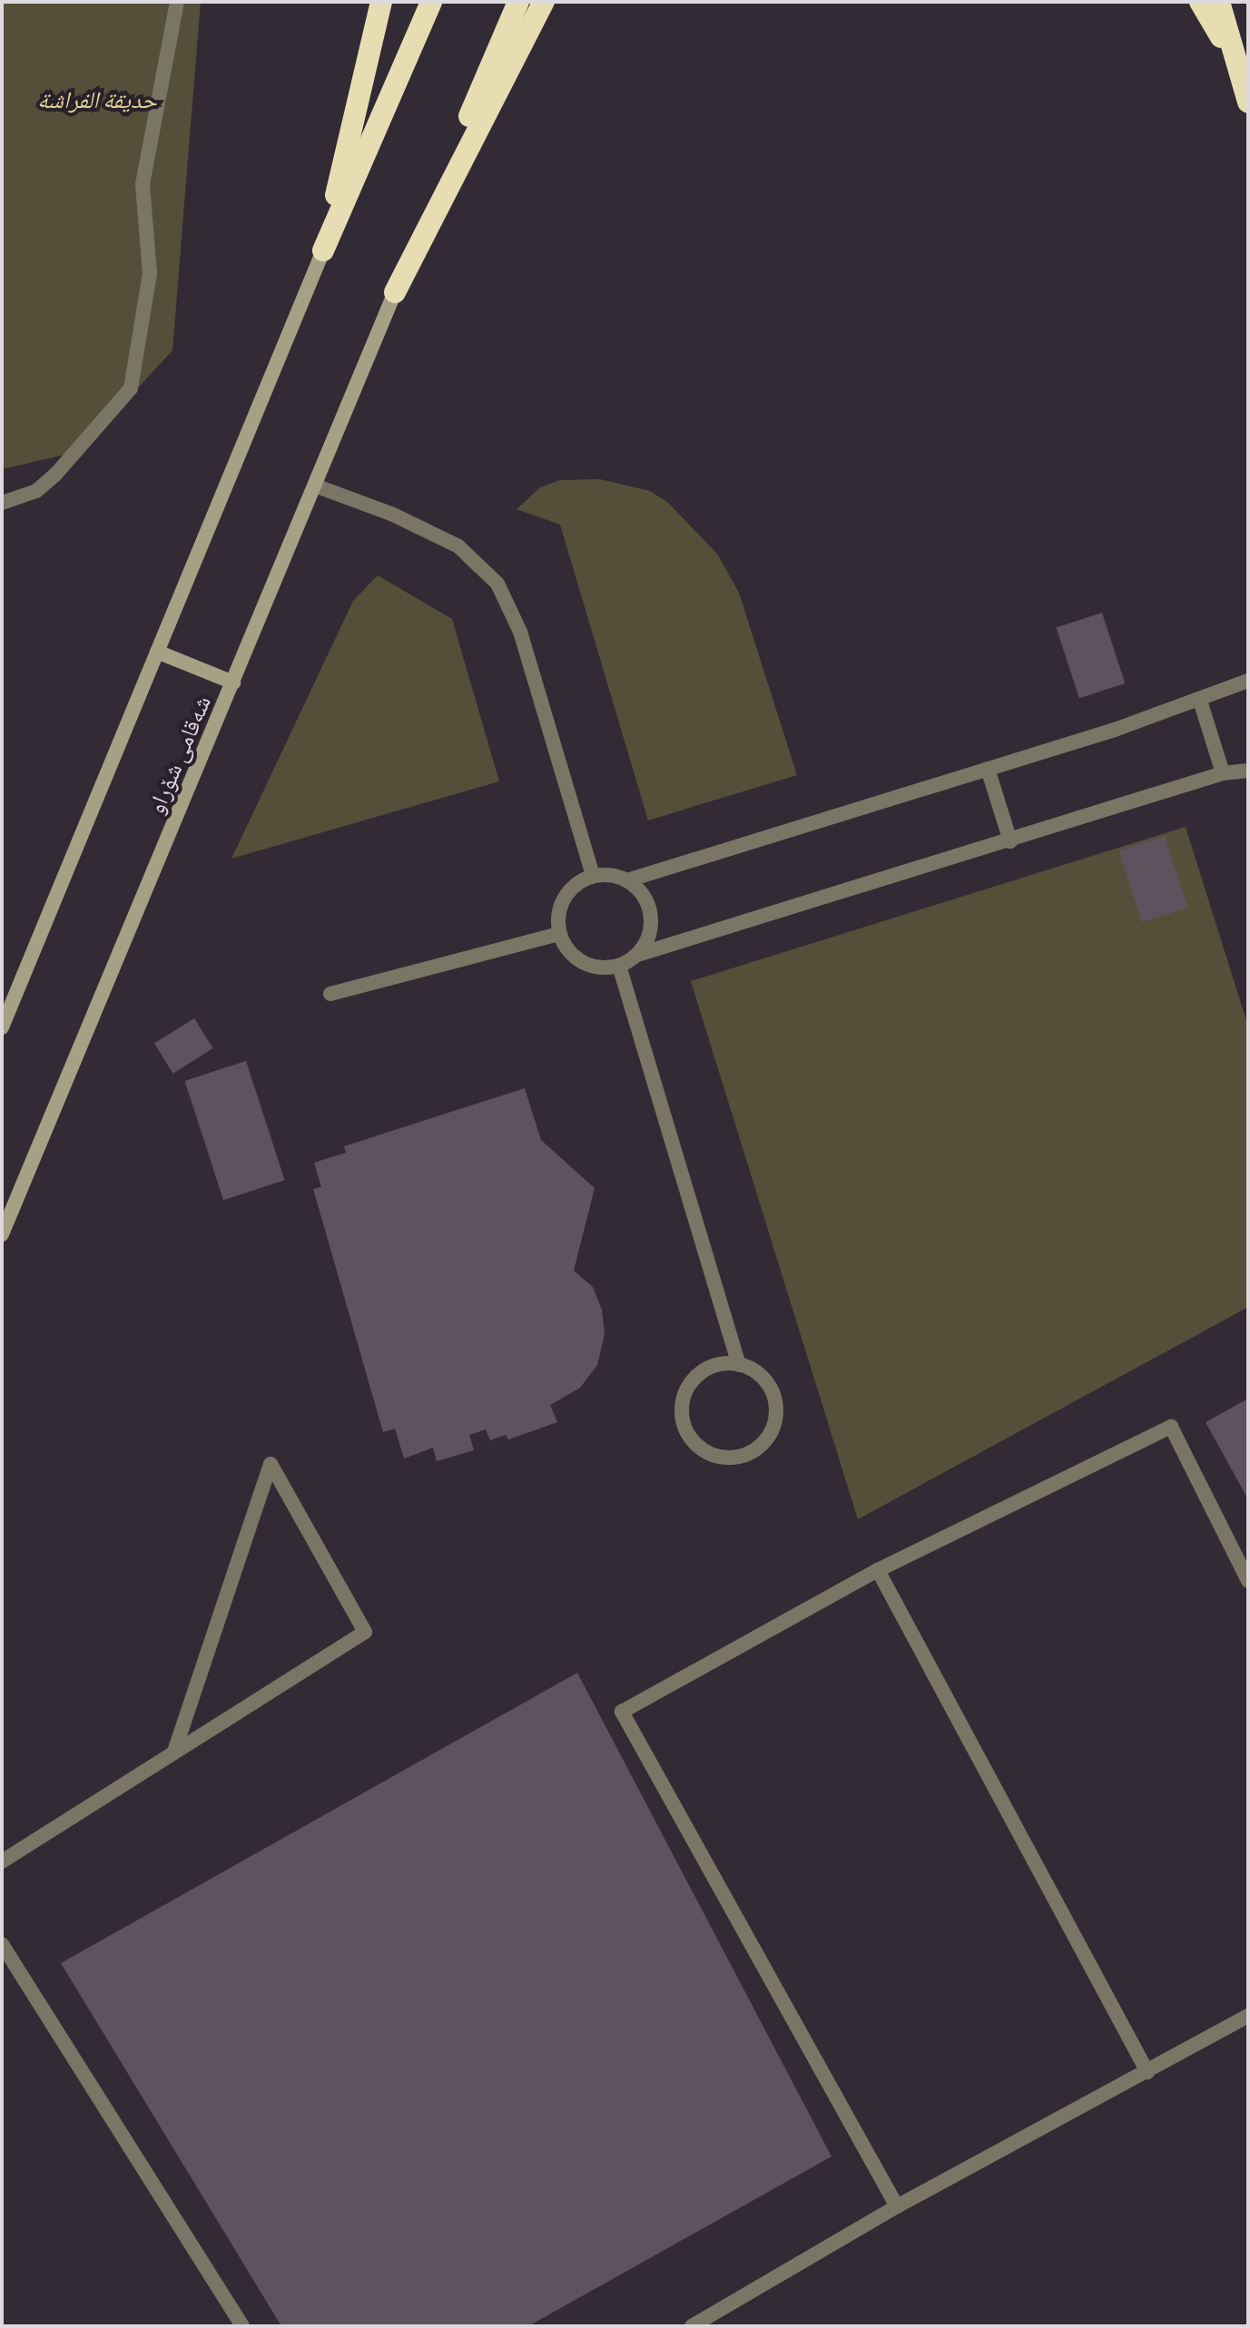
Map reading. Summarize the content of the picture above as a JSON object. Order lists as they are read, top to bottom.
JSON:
{
  "streets": {
    "street": ["شەقامی شۆراو"]
  },
  "parks": ["حديقة الفراشة"]
}
